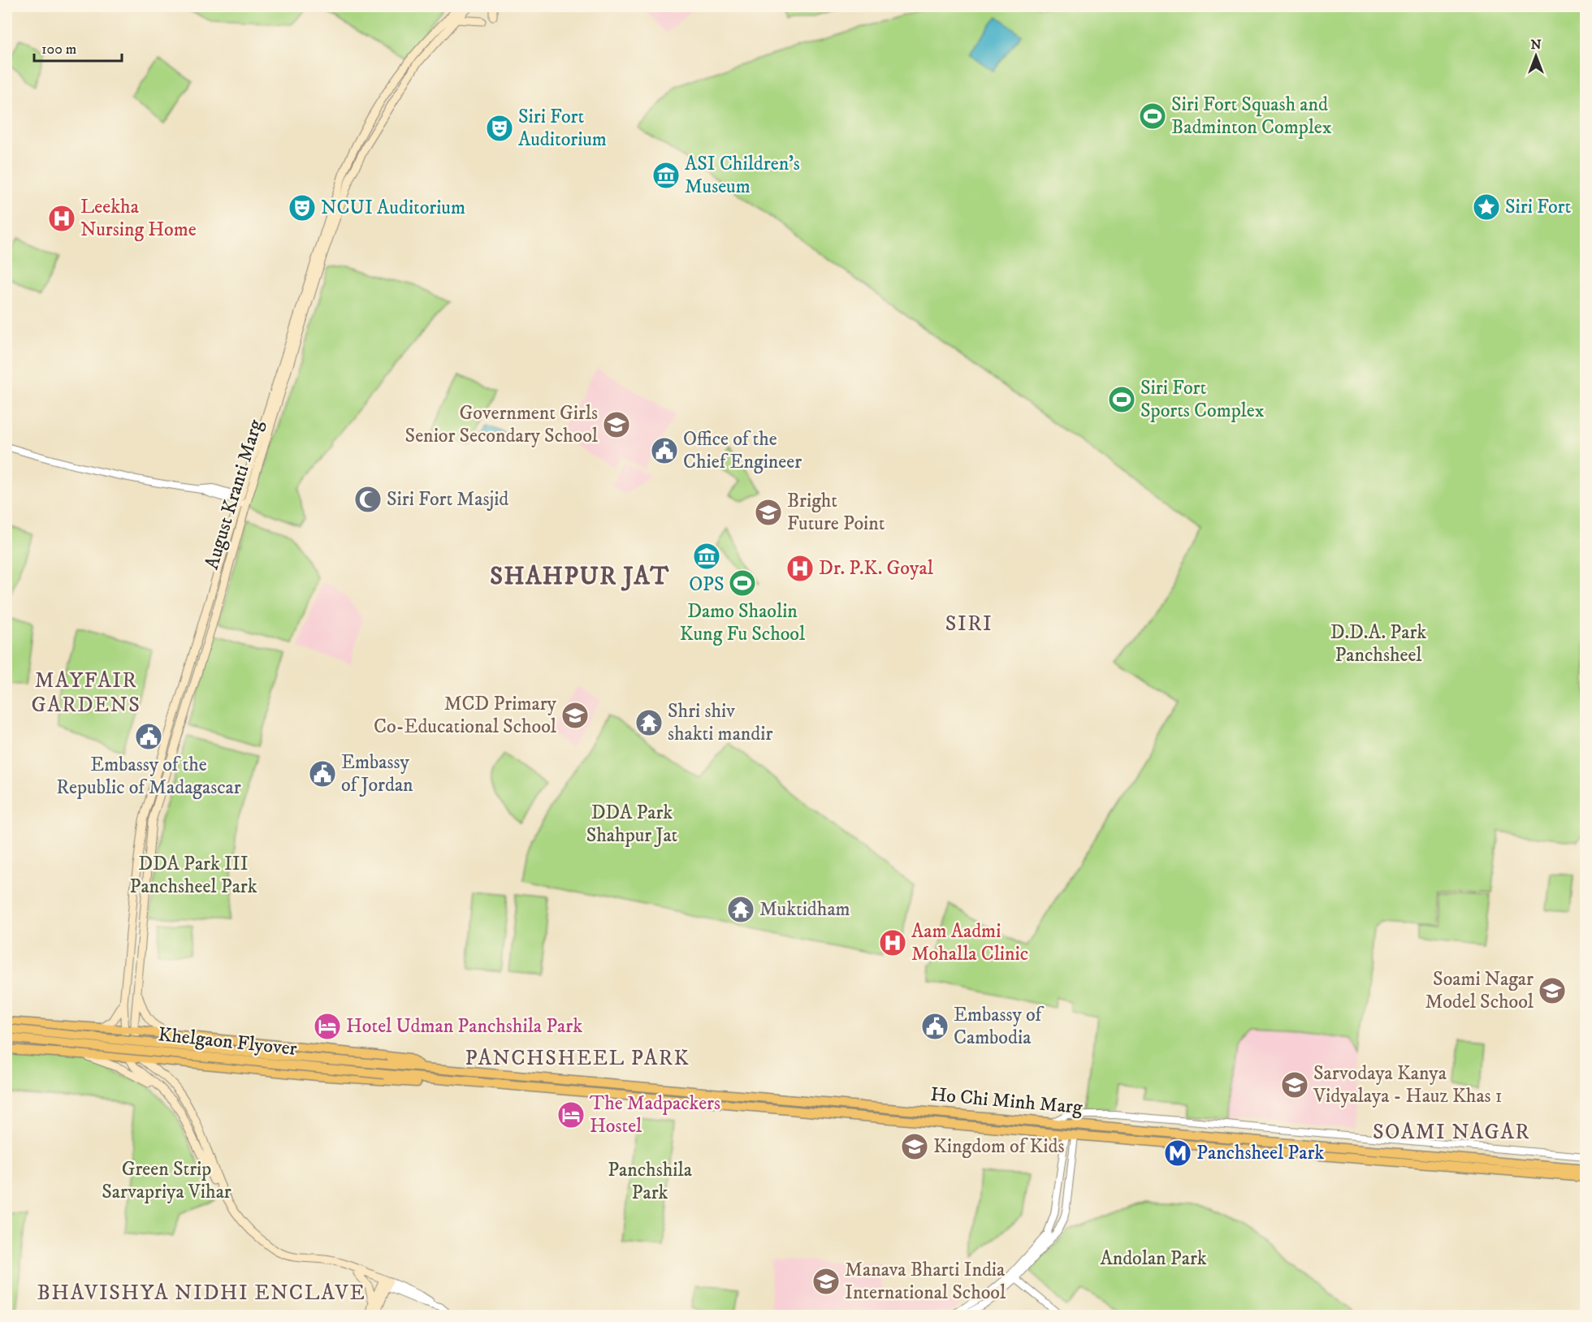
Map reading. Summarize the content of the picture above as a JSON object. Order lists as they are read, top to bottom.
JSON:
{
  "streets": {
    "main road": ["August Kranti Marg", "Khelgaon Flyover", "Ho Chi Minh Marg"]
  },
  "crossings": [
    ["Khelgaon Flyover", "Ho Chi Minh Marg"]
  ],
  "districts": [
    "SHAHPUR JAT",
    "SIRI",
    "MAYFAIR GARDENS",
    "PANCHSHEEL PARK",
    "SOAMI NAGAR",
    "BHAVISHYA NIDHI ENCLAVE"
  ],
  "parks": [
    "D.D.A. Park Panchsheel",
    "DDA Park Shahpur Jat",
    "DDA Park III Panchsheel Park",
    "Green Strip Sarvapriya Vihar",
    "Panchshila Park",
    "Andolan Park"
  ],
  "places": {
    "sports": ["Siri Fort Squash and Badminton Complex", "Siri Fort Sports Complex", "Damo Shaolin Kung Fu School"],
    "theatre": ["Siri Fort Auditorium", "NCUI Auditorium"],
    "museum": ["ASI Children's Museum", "OPS"],
    "place": ["Siri Fort"],
    "hospital": ["Leekha Nursing Home", "Dr. P.K. Goyal", "Aam Aadmi Mohalla Clinic"],
    "school or university": [
      "Government Girls Senior Secondary School",
      "Bright Future Point",
      "MCD Primary Co-Educational School",
      "Soami Nagar Model School",
      "Sarvodaya Kanya Vidyalaya - Hauz Khas 1",
      "Kingdom of Kids",
      "Manava Bharti India International School"
    ],
    "public building": [
      "Office of the Chief Engineer",
      "Embassy of the Republic of Madagascar",
      "Embassy of Jordan",
      "Embassy of Cambodia"
    ],
    "mosque": ["Siri Fort Masjid"],
    "temple": ["Shri shiv shakti mandir", "Muktidham"],
    "hotel": ["Hotel Udman Panchshila Park", "The Madpackers Hostel"],
    "metro station": ["Panchsheel Park"]
  },
  "scale_bar": "100 m",
  "north": "top"
}
